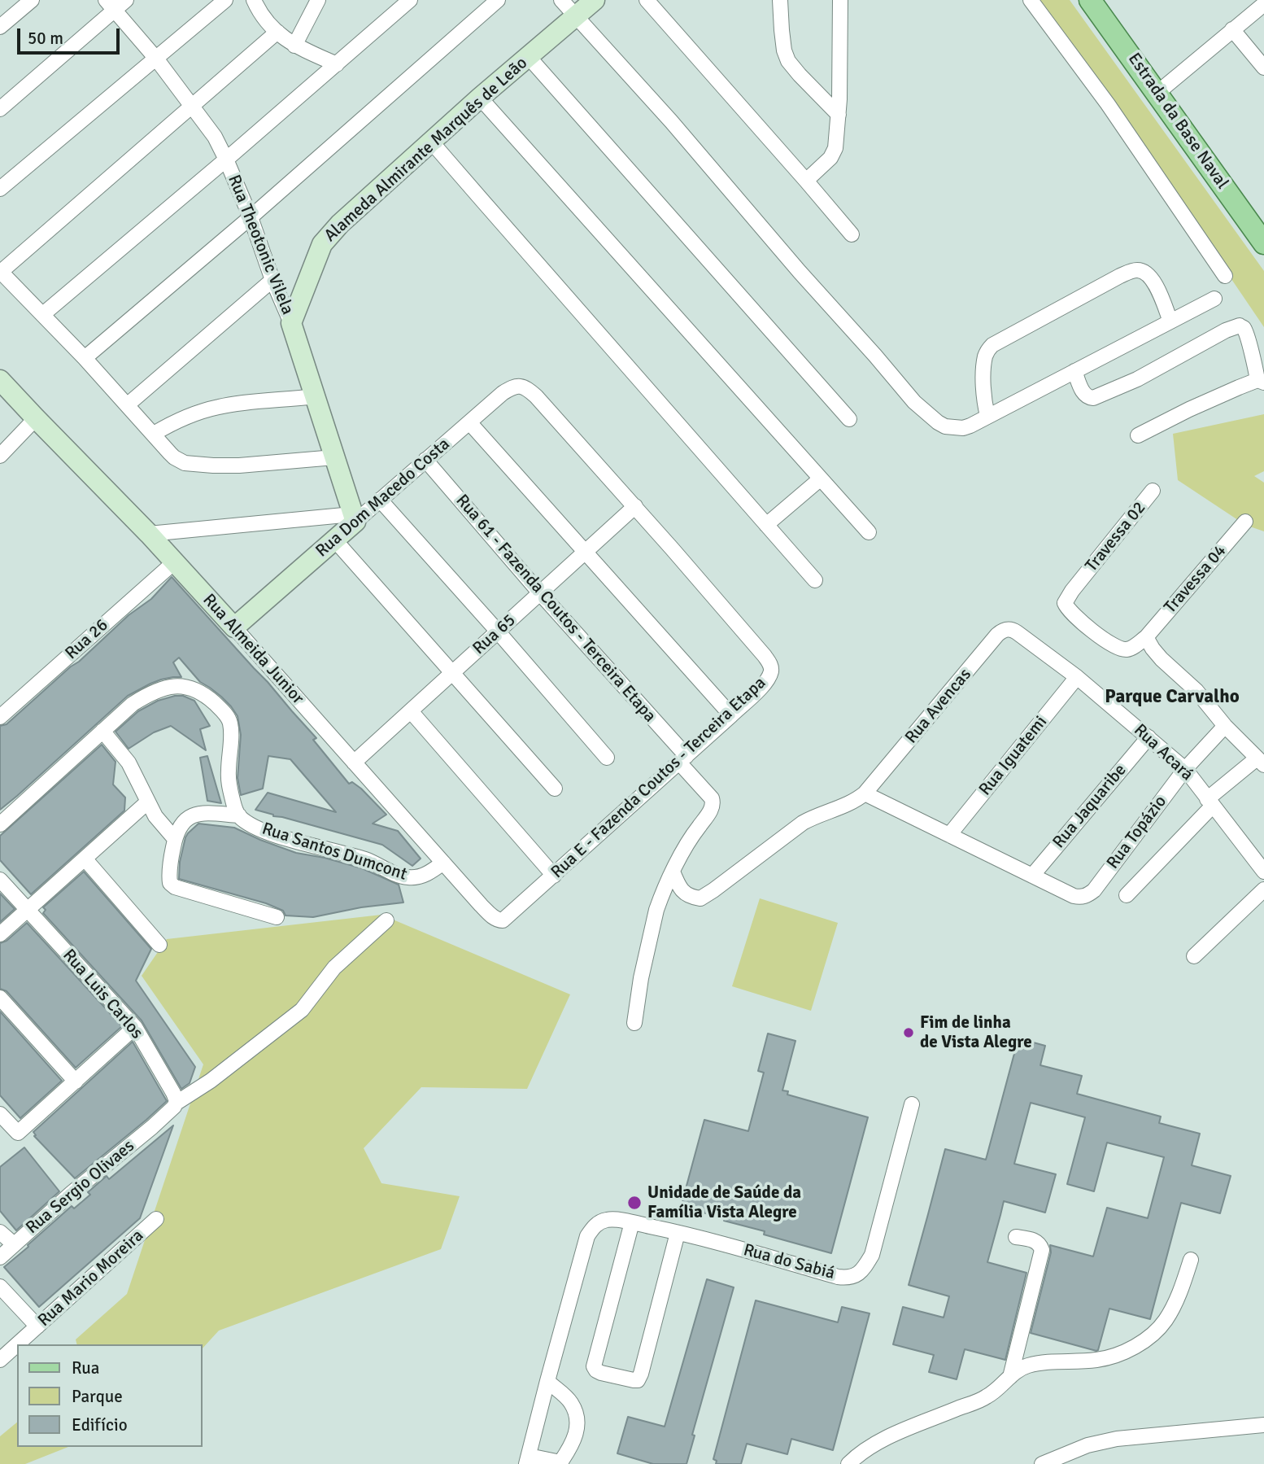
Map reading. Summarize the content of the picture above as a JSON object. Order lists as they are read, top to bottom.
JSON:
{
  "streets": {
    "main road": [
      "Estrada da Base Naval",
      "Alameda Almirante Marquês de Leão",
      "Rua Theotonic Vilela",
      "Rua Dom Macedo Costa",
      "Rua Almeida Junior"
    ],
    "street": [
      "Travessa 02",
      "Travessa 04",
      "Rua 61 - Fazenda Coutos - Terceira Etapa",
      "Rua 65",
      "Rua 26",
      "Rua Avencas",
      "Rua Acará",
      "Rua Iguatemi",
      "Rua E - Fazenda Coutos - Terceira Etapa",
      "Rua Jaquaribe",
      "Rua Topázio",
      "Rua Santos Dumcont",
      "Rua Luis Carlos",
      "Rua Sergio Olivaes",
      "Rua do Sabiá",
      "Rua Mario Moreira"
    ]
  },
  "crossings": [
    ["Alameda Almirante Marquês de Leão", "Rua Theotonic Vilela"],
    ["Rua Theotonic Vilela", "Rua Dom Macedo Costa"],
    ["Rua Dom Macedo Costa", "Rua 61 - Fazenda Coutos - Terceira Etapa"],
    ["Rua Dom Macedo Costa", "Rua Almeida Junior"],
    ["Rua Dom Macedo Costa", "Rua E - Fazenda Coutos - Terceira Etapa"],
    ["Travessa 02", "Travessa 04"],
    ["Rua 61 - Fazenda Coutos - Terceira Etapa", "Rua 65"],
    ["Rua 61 - Fazenda Coutos - Terceira Etapa", "Rua E - Fazenda Coutos - Terceira Etapa"],
    ["Rua 65", "Rua Almeida Junior"],
    ["Rua 65", "Rua E - Fazenda Coutos - Terceira Etapa"],
    ["Rua 26", "Rua Almeida Junior"],
    ["Rua Almeida Junior", "Rua E - Fazenda Coutos - Terceira Etapa"],
    ["Rua Almeida Junior", "Rua Santos Dumcont"],
    ["Rua Avencas", "Rua Acará"],
    ["Rua Acará", "Rua Iguatemi"],
    ["Rua Acará", "Rua Jaquaribe"],
    ["Rua Acará", "Rua Topázio"],
    ["Rua Jaquaribe", "Rua Topázio"],
    ["Rua Luis Carlos", "Rua Sergio Olivaes"]
  ],
  "districts": ["Parque Carvalho"],
  "places": ["Fim de linha de Vista Alegre", "Unidade de Saúde da Família Vista Alegre"],
  "legend": ["Rua", "Parque", "Edifício"],
  "scale_bar": "50 m"
}
